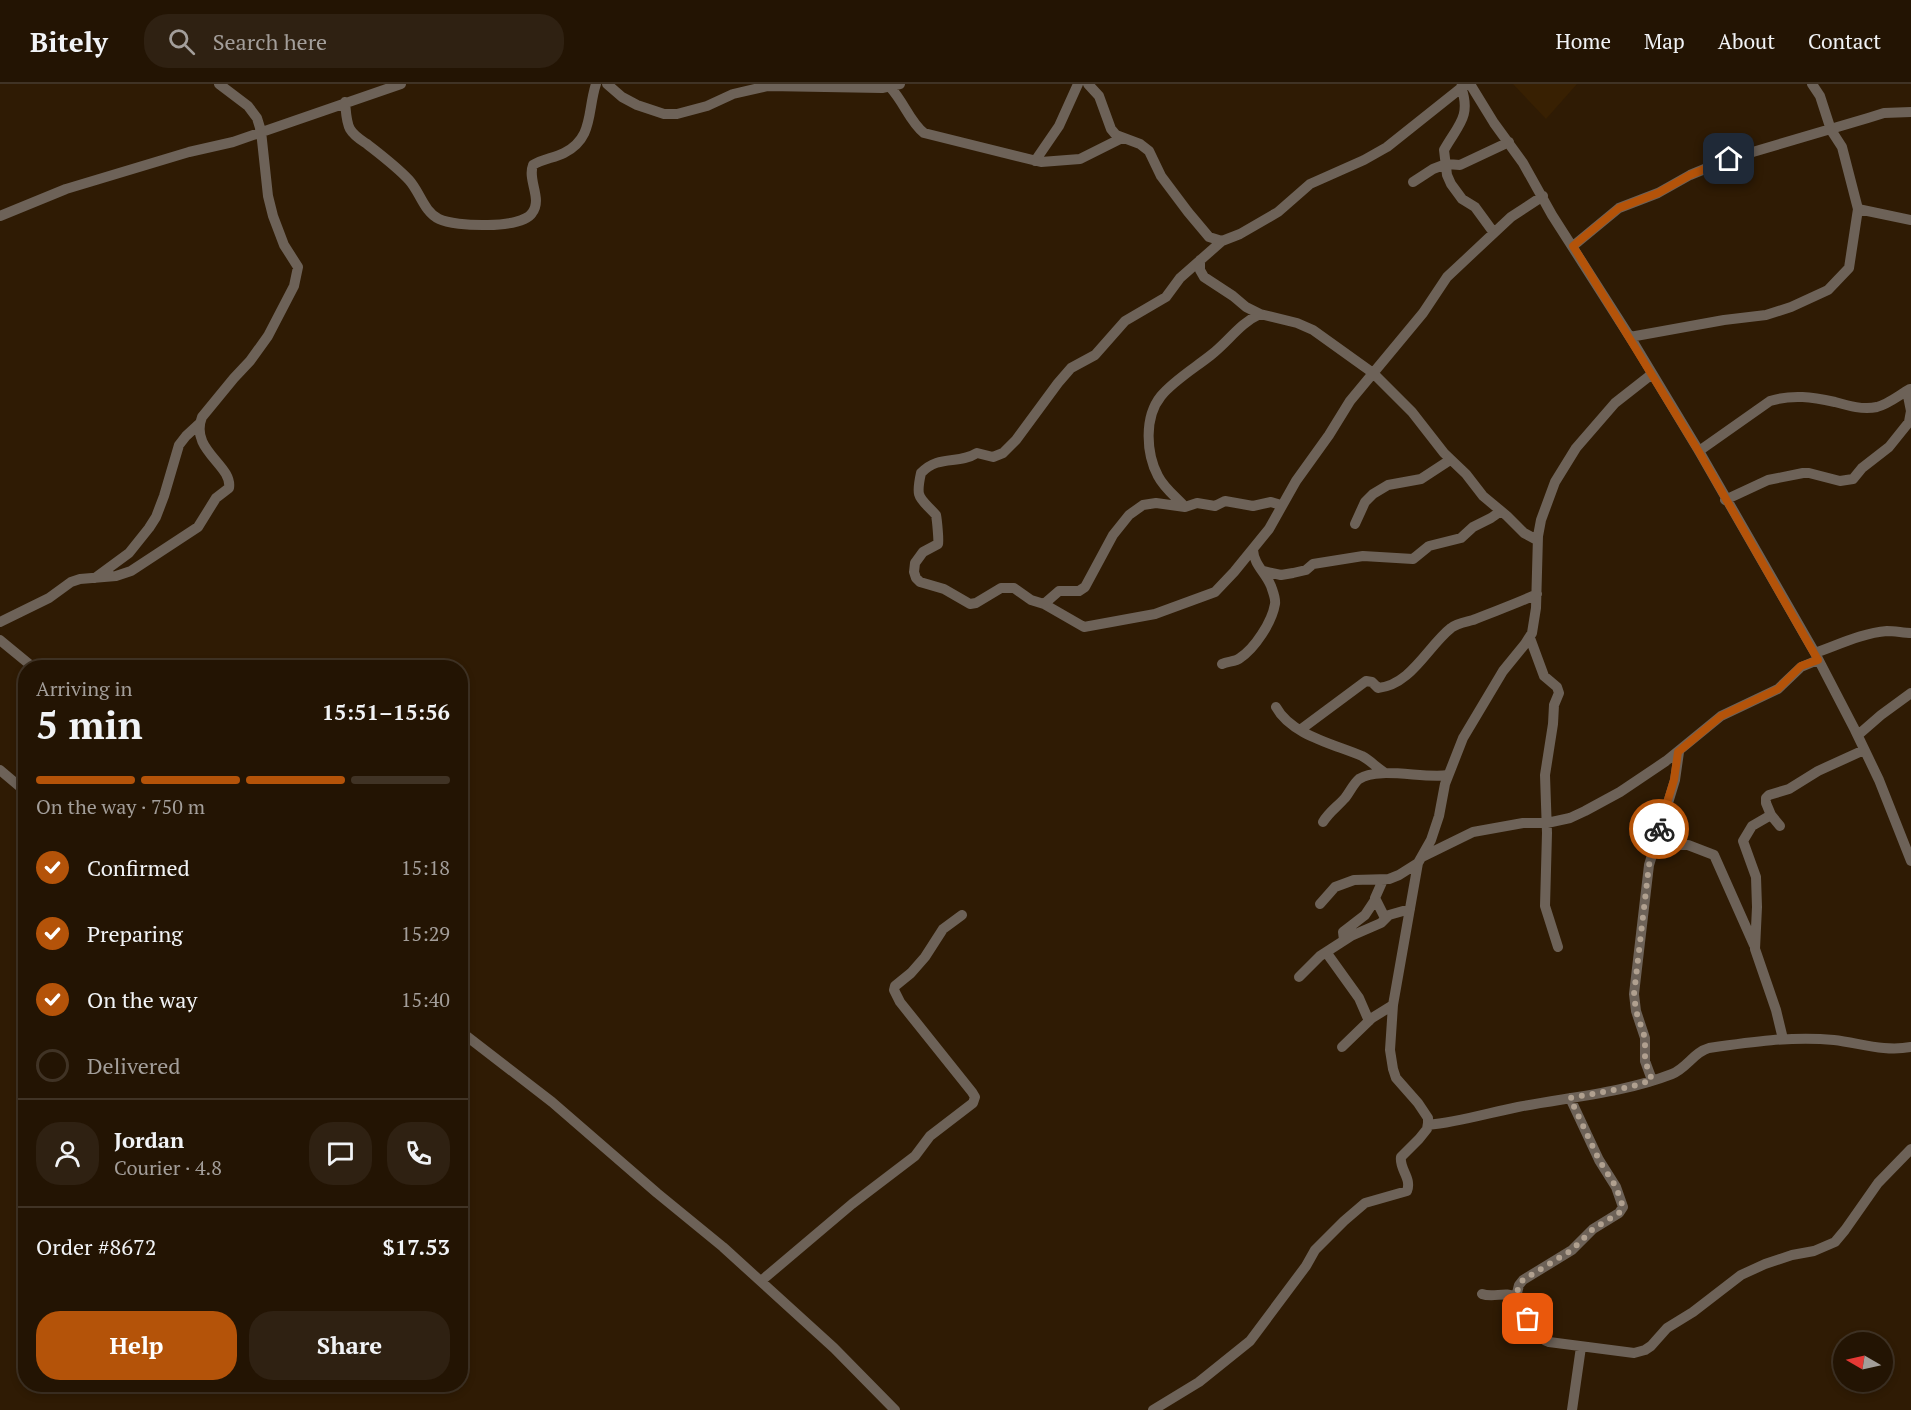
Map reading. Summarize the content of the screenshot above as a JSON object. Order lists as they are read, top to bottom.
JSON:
{
  "north": "left",
  "page": {
    "header": "Bitely",
    "search": "Search here",
    "nav": [
      "Home",
      "Map",
      "About",
      "Contact"
    ],
    "heading": ["5 min", "Arriving in", "15:51–15:56"],
    "panel": [
      "Jordan",
      "Courier · 4.8",
      "Order #8672",
      "$17.53"
    ],
    "bar": "On the way · 750 m",
    "list": [
      ["Confirmed", "15:18"],
      ["Preparing", "15:29"],
      ["On the way", "15:40"],
      "Delivered"
    ],
    "buttons": ["Help", "Share"]
  }
}
